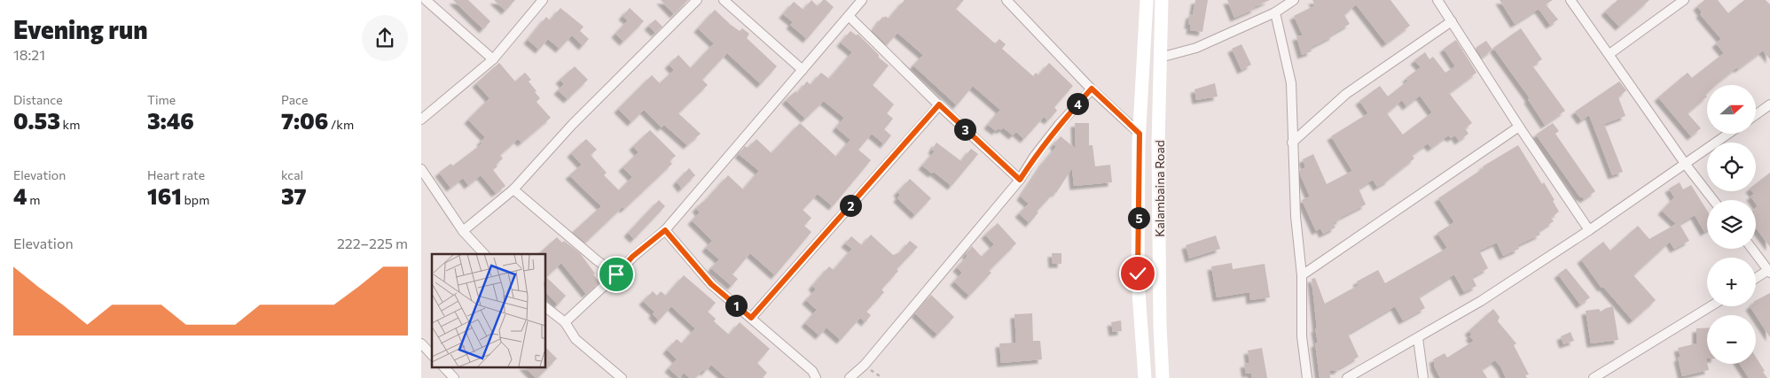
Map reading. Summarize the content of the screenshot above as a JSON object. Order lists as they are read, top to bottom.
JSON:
{
  "streets": {
    "main road": ["Kalambaina Road"]
  },
  "north": "right",
  "page": {
    "heading": ["Evening run", "18:21"],
    "stats": [
      ["Distance", "0.53 km"],
      ["Time", "3:46"],
      ["Pace", "7:06 /km"],
      ["Elevation", "4 m"],
      ["Heart rate", "161 bpm"],
      ["kcal", "37"]
    ],
    "map_buttons": ["+", "−"],
    "pins": [
      "4",
      "3",
      "2",
      "5",
      "1"
    ],
    "chart": ["Elevation", "222–225 m"]
  }
}
